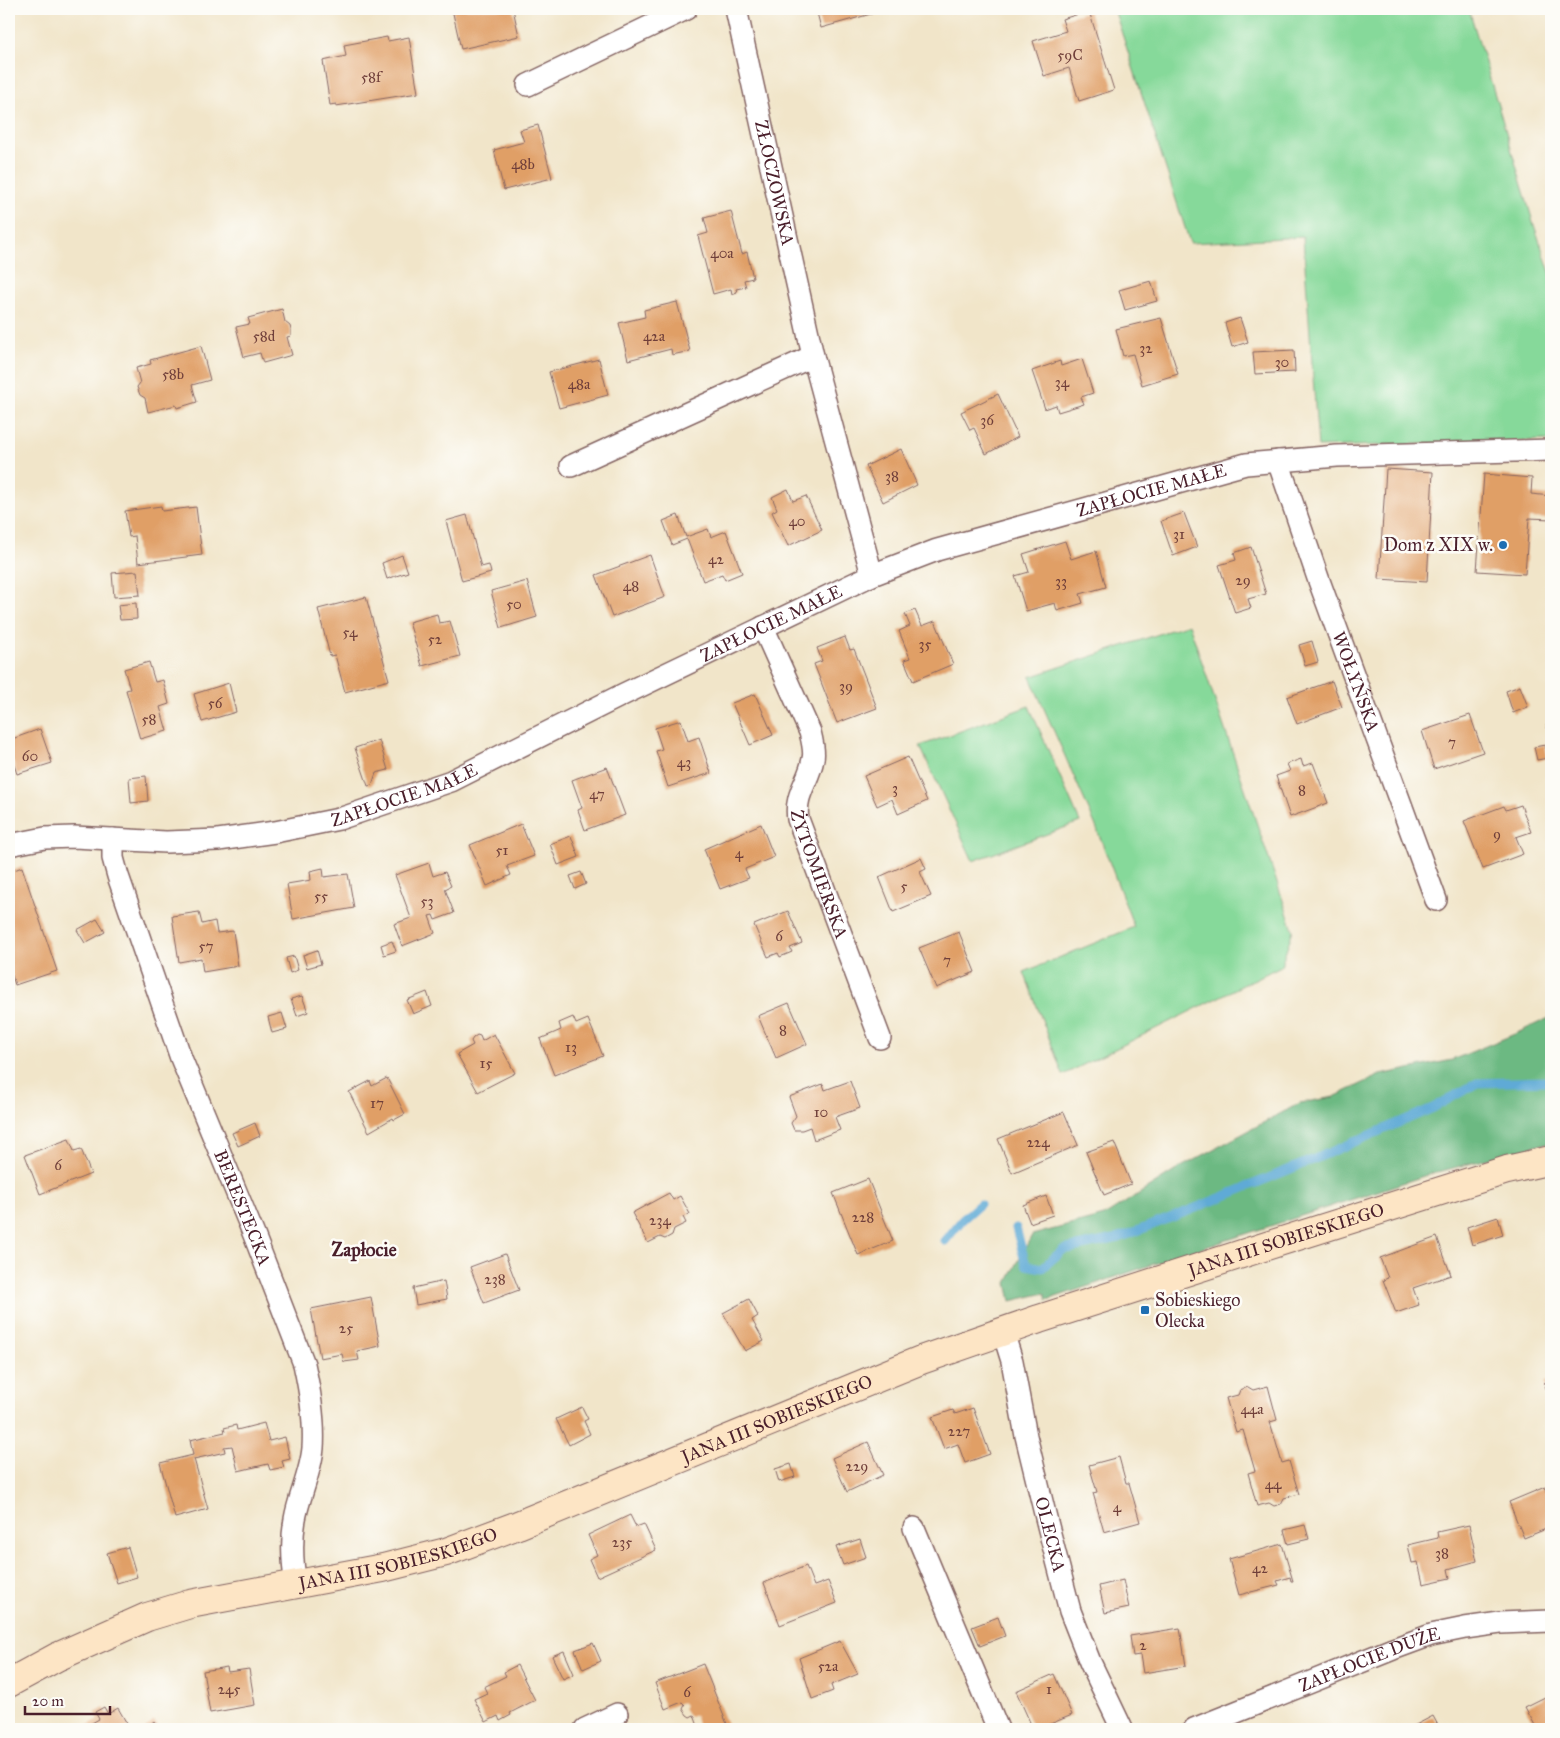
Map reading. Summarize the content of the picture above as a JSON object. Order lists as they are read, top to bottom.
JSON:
{
  "streets": {
    "street": [
      "ZŁOCZOWSKA",
      "ZAPŁOCIE MAŁE",
      "WOŁYŃSKA",
      "ŻYTOMIERSKA",
      "BERESTECKA",
      "JANA III SOBIESKIEGO",
      "OLECKA",
      "ZAPŁOCIE DUŻE"
    ]
  },
  "crossings": [
    ["ZŁOCZOWSKA", "ZAPŁOCIE MAŁE"],
    ["ZAPŁOCIE MAŁE", "WOŁYŃSKA"],
    ["ZAPŁOCIE MAŁE", "ŻYTOMIERSKA"],
    ["ZAPŁOCIE MAŁE", "BERESTECKA"],
    ["BERESTECKA", "JANA III SOBIESKIEGO"],
    ["JANA III SOBIESKIEGO", "OLECKA"]
  ],
  "districts": ["Zapłocie"],
  "places": {
    "other": ["Dom z XIX w."],
    "transit": ["Sobieskiego Olecka"]
  },
  "house_numbers": [
    "59C",
    "58f",
    "48b",
    "40a",
    "58d",
    "42a",
    "32",
    "30",
    "58b",
    "34",
    "48a",
    "36",
    "38",
    "40",
    "31",
    "42",
    "29",
    "33",
    "48",
    "50",
    "54",
    "52",
    "35",
    "39",
    "56",
    "58",
    "7",
    "60",
    "43",
    "3",
    "8",
    "47",
    "9",
    "51",
    "4",
    "5",
    "55",
    "53",
    "6",
    "57",
    "7",
    "8",
    "13",
    "15",
    "17",
    "10",
    "224",
    "6",
    "228",
    "234",
    "238",
    "25",
    "44a",
    "227",
    "229",
    "44",
    "4",
    "235",
    "38",
    "42",
    "2",
    "52a",
    "245",
    "1",
    "6"
  ],
  "scale_bar": "20 m"
}
